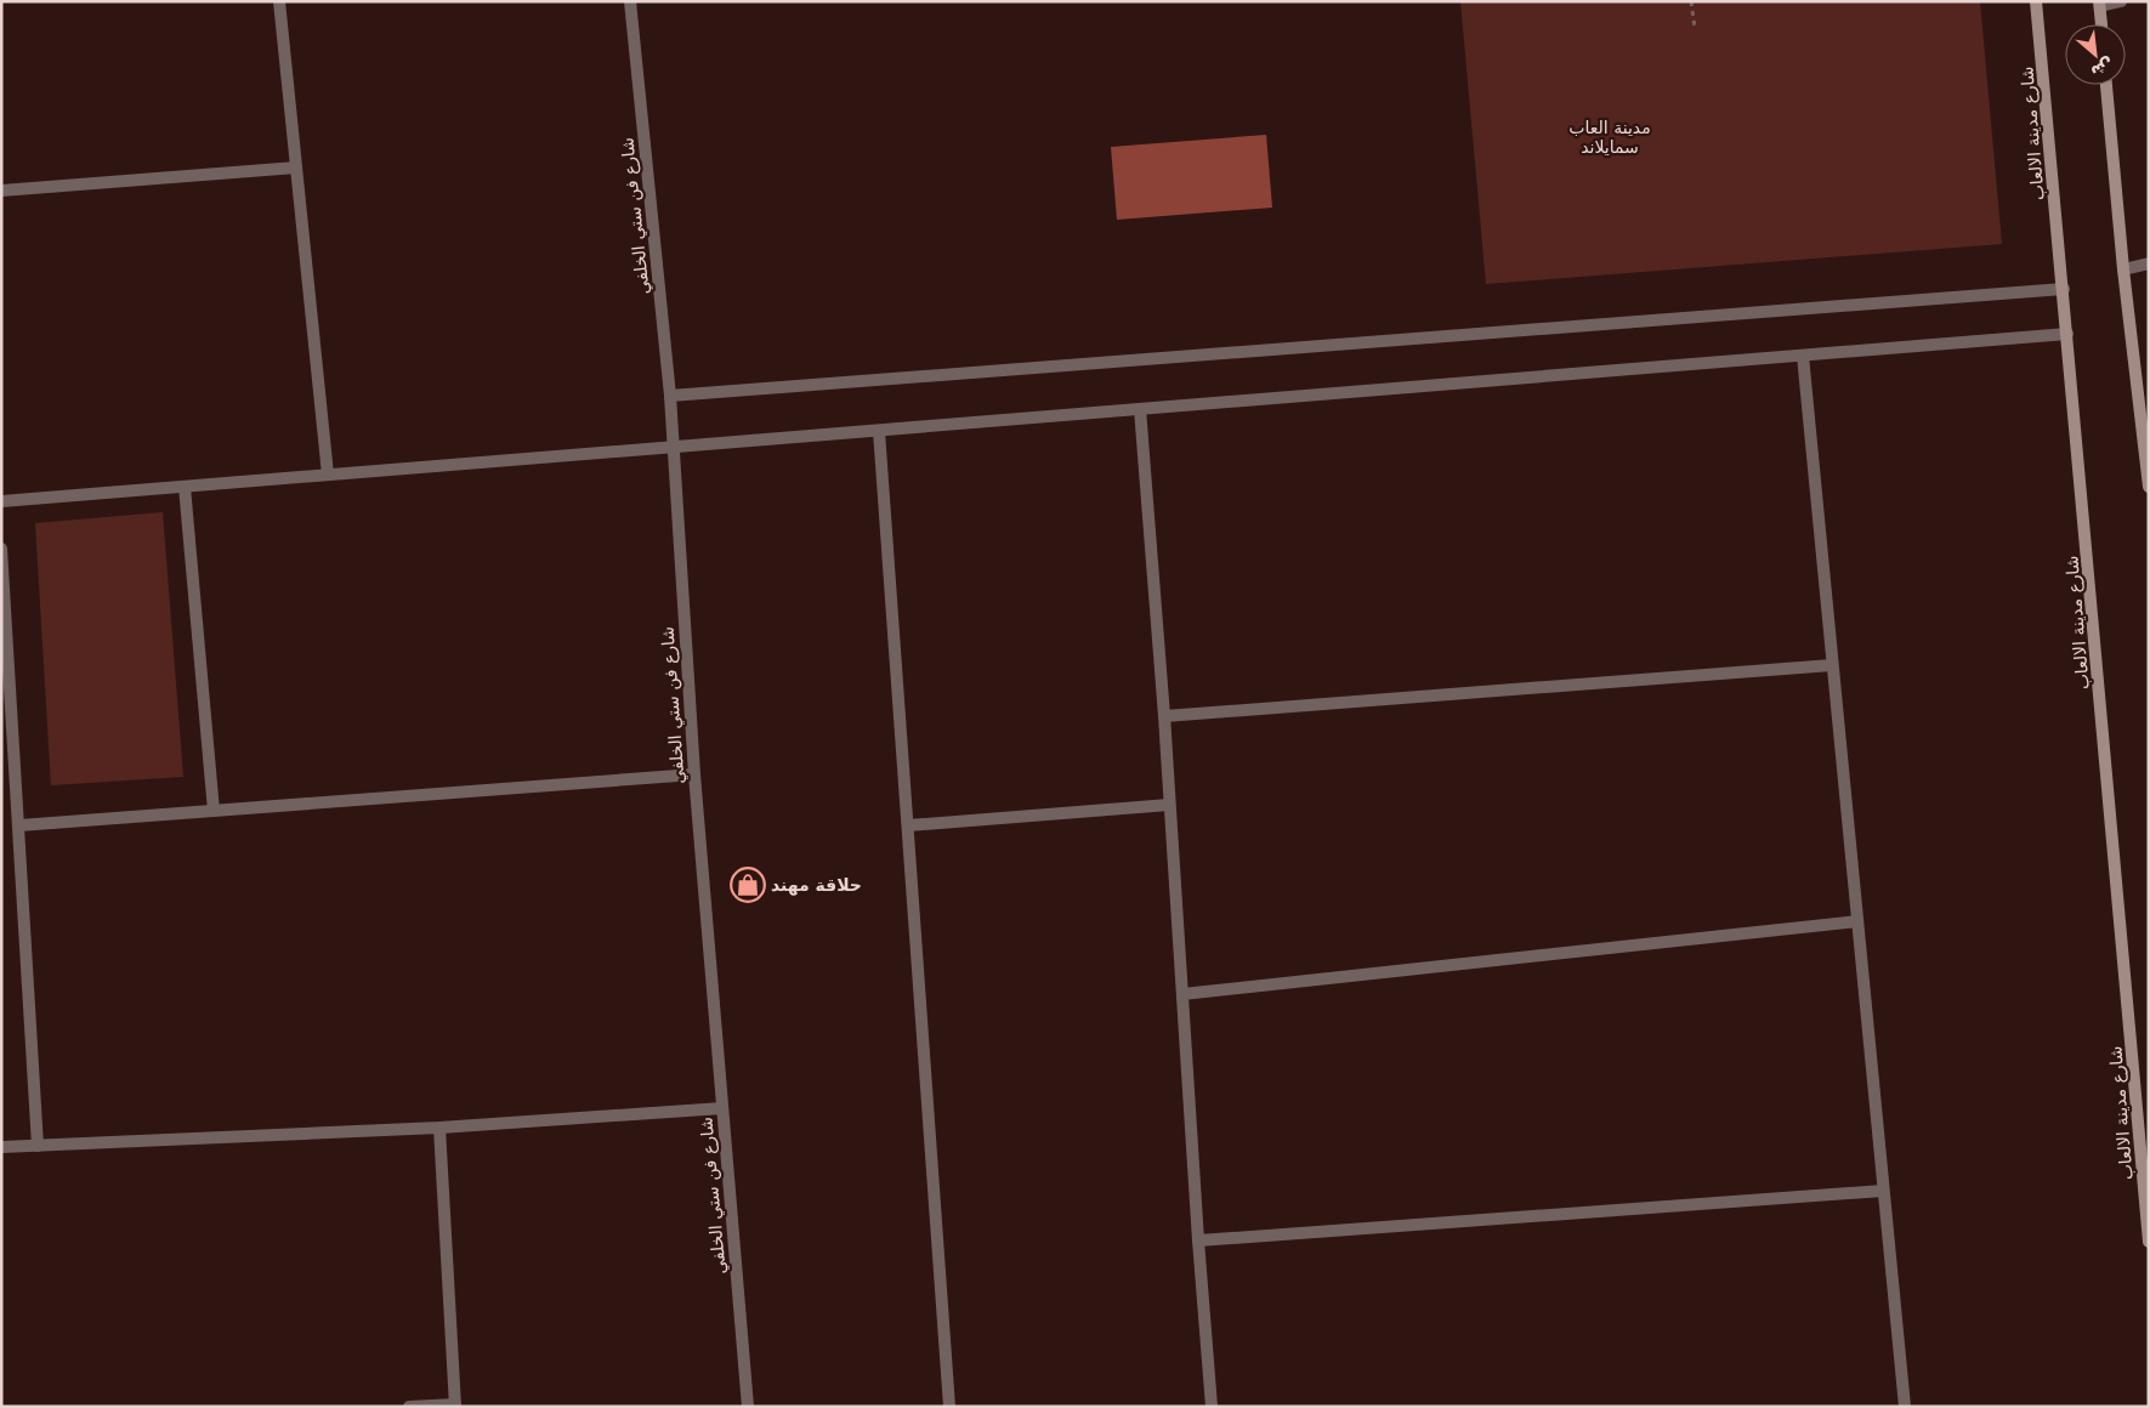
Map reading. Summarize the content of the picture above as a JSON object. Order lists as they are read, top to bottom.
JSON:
{
  "streets": {
    "main road": ["شارع مدينة الالعاب"],
    "street": ["شارع فن ستي الخلفي"]
  },
  "parks": ["مدينة العاب سمايلاند"],
  "places": {
    "shop": ["حلاقة مهند"]
  },
  "north": "bottom right"
}
